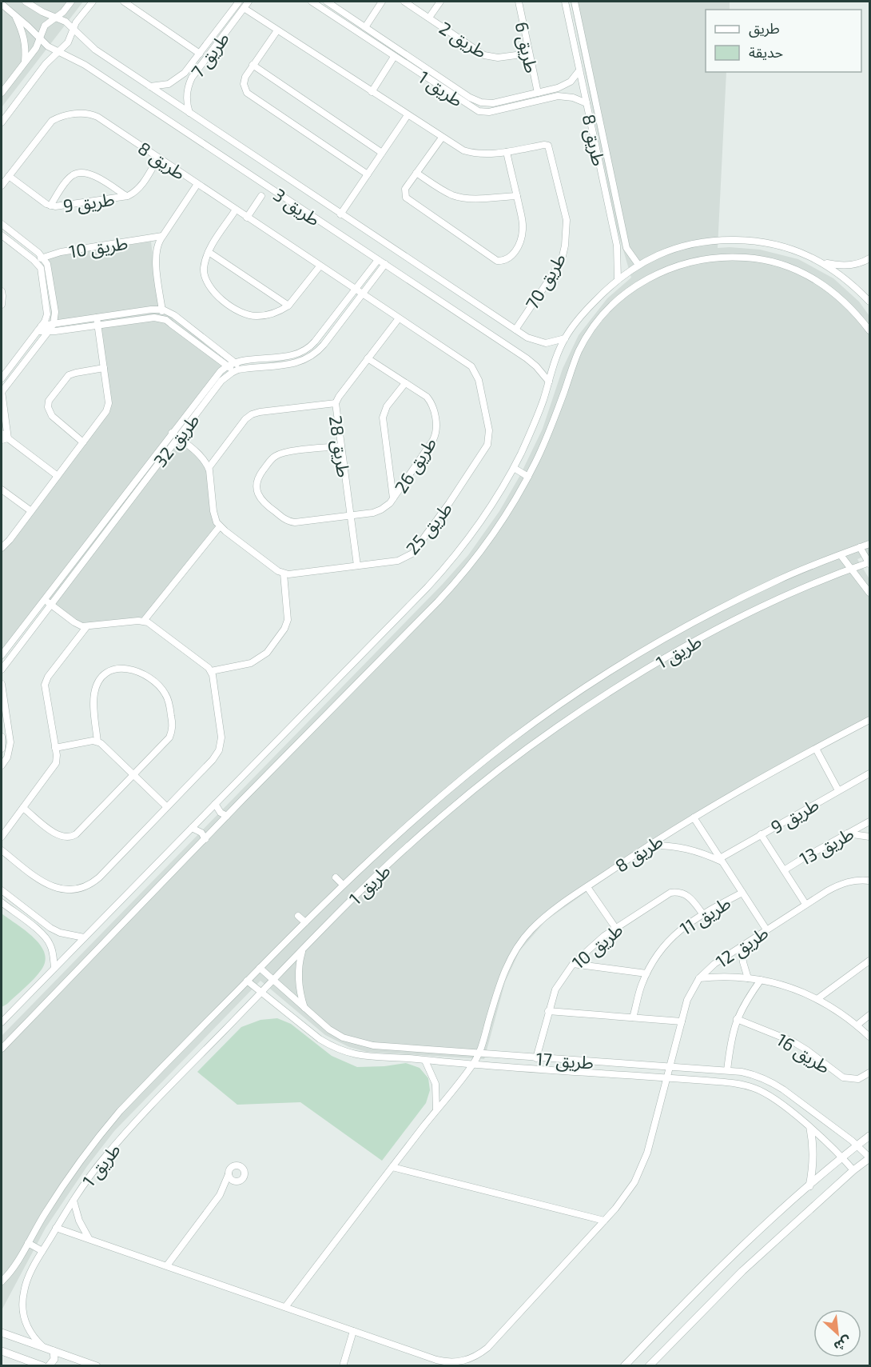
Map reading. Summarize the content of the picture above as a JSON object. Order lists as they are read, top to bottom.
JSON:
{
  "streets": {
    "street": [
      "طريق 2",
      "طريق 6",
      "طريق 7",
      "طريق 1",
      "طريق 8",
      "طريق 9",
      "طريق 3",
      "طريق 10",
      "طريق 70",
      "طريق 32",
      "طريق 28",
      "طريق 26",
      "طريق 25",
      "طريق 13",
      "طريق 11",
      "طريق 12",
      "طريق 16",
      "طريق 17"
    ]
  },
  "crossings": [
    ["طريق 2", "طريق 6"],
    ["طريق 6", "طريق 1"],
    ["طريق 7", "طريق 3"],
    ["طريق 1", "طريق 8"],
    ["طريق 1", "طريق 12"],
    ["طريق 1", "طريق 17"],
    ["طريق 8", "طريق 9"],
    ["طريق 8", "طريق 32"],
    ["طريق 8", "طريق 25"],
    ["طريق 8", "طريق 12"],
    ["طريق 8", "طريق 17"],
    ["طريق 3", "طريق 70"],
    ["طريق 3", "طريق 32"],
    ["طريق 10", "طريق 11"],
    ["طريق 10", "طريق 17"],
    ["طريق 32", "طريق 25"],
    ["طريق 28", "طريق 26"],
    ["طريق 28", "طريق 25"],
    ["طريق 12", "طريق 17"]
  ],
  "legend": ["طريق", "حديقة"],
  "north": "bottom right"
}
